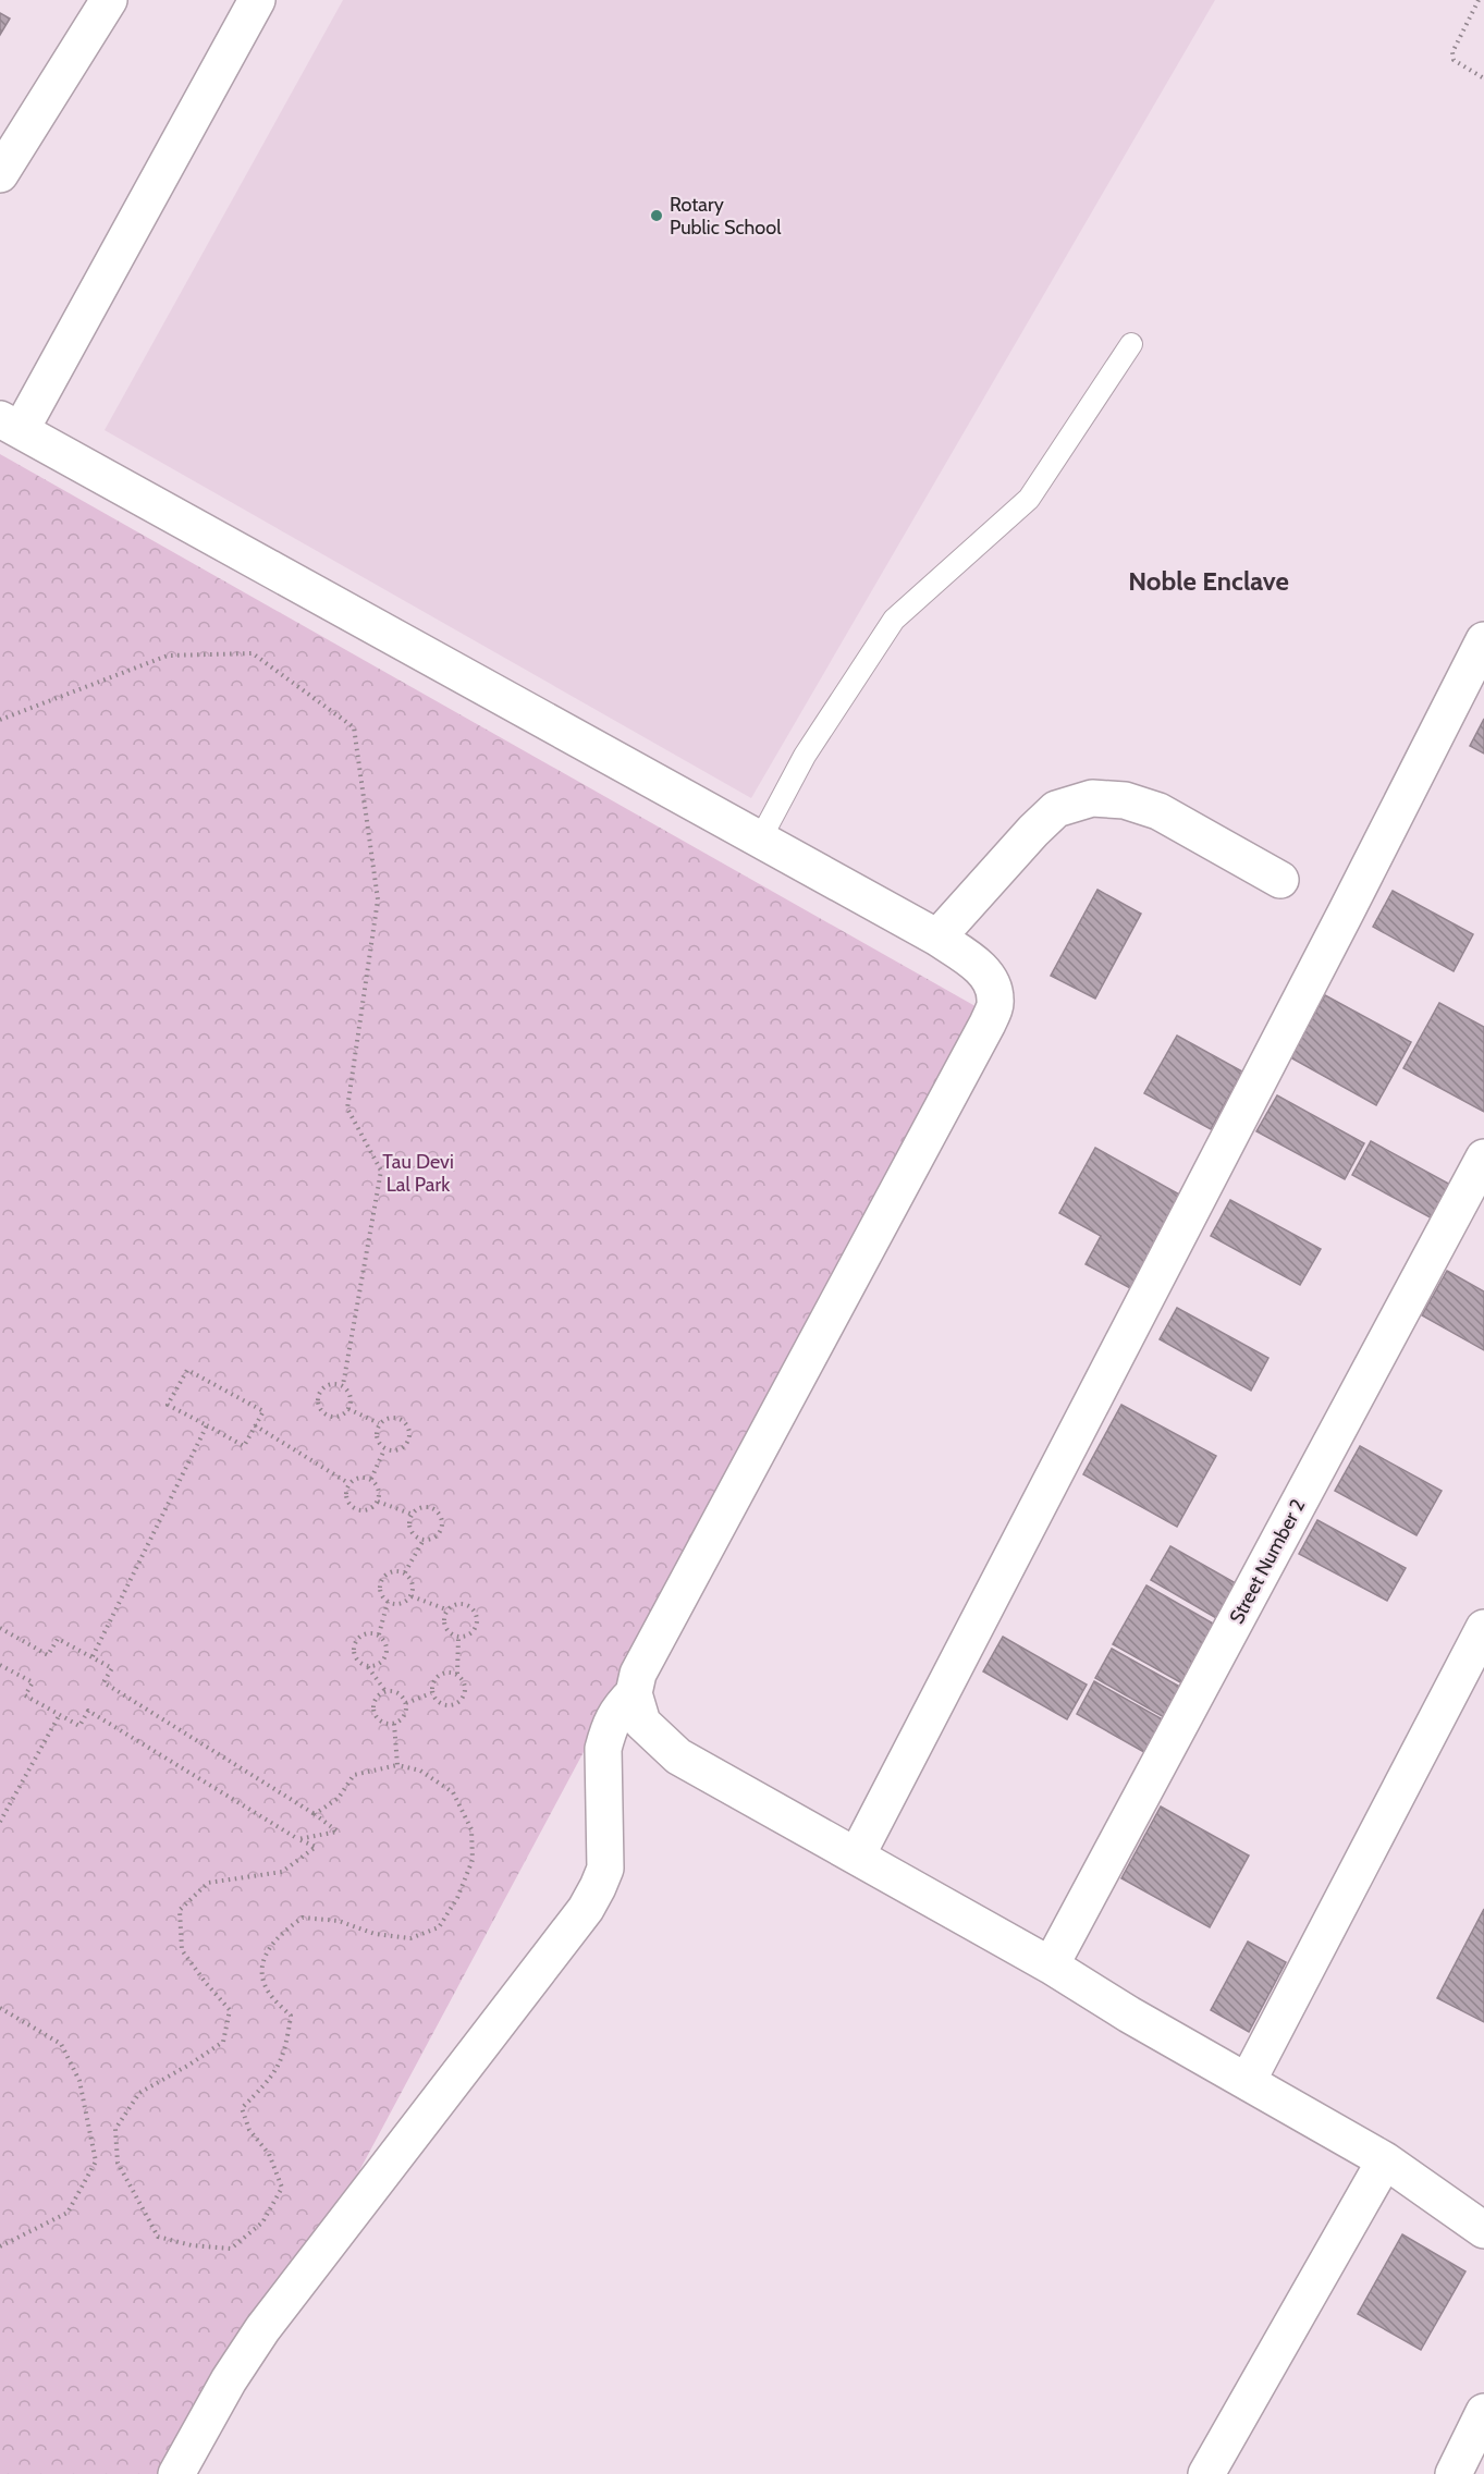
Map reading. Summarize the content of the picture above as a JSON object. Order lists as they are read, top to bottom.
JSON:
{
  "streets": {
    "street": ["Street Number 2"]
  },
  "districts": ["Noble Enclave"],
  "parks": ["Tau Devi Lal Park"],
  "places": ["Rotary Public School"]
}
